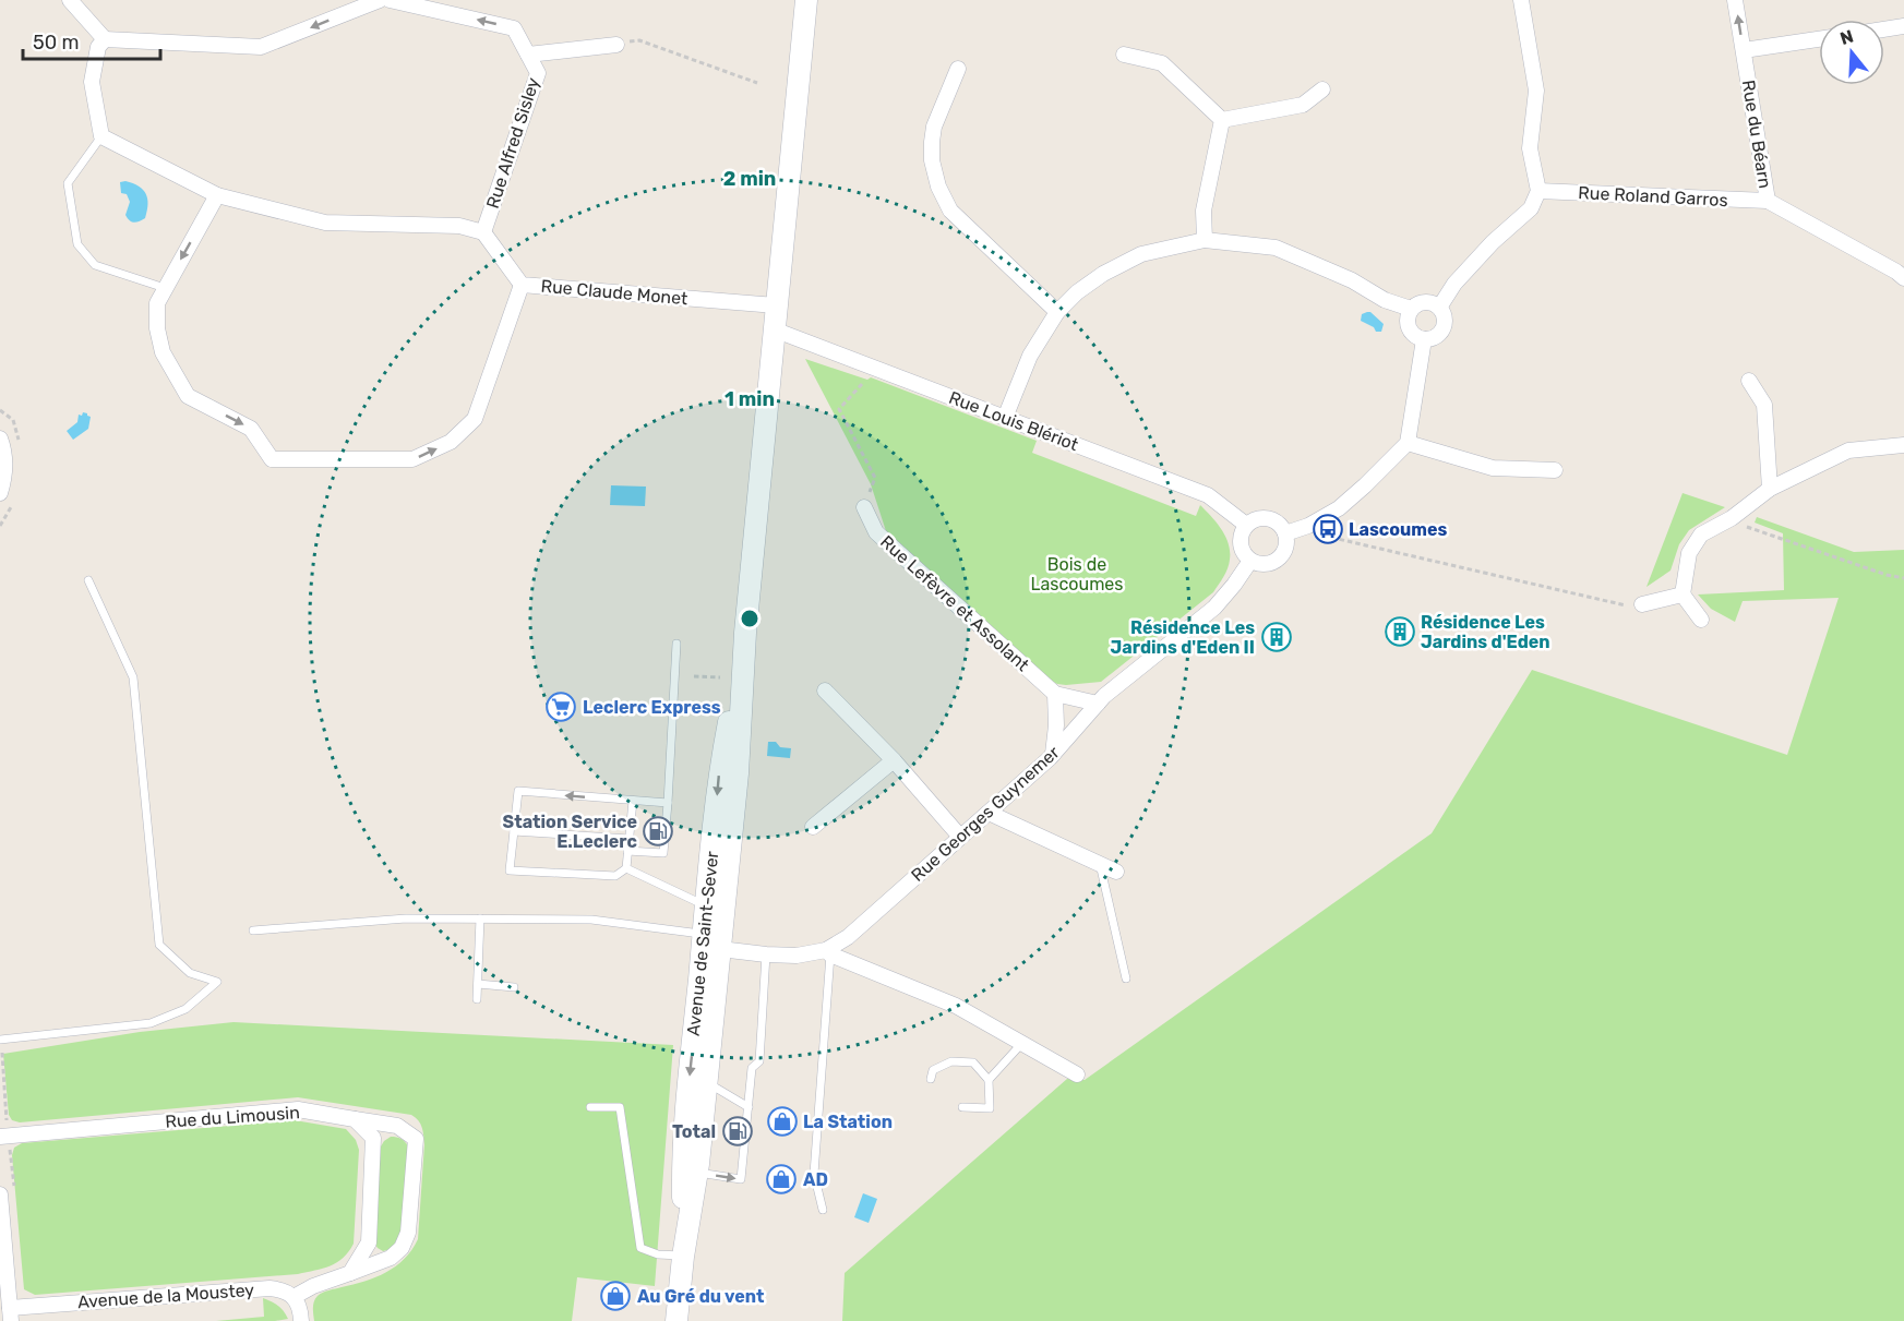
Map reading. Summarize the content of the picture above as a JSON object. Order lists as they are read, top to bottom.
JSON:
{
  "streets": {
    "main road": ["Avenue de Saint-Sever"],
    "street": [
      "Rue du Béarn",
      "Rue Alfred Sisley",
      "Rue Roland Garros",
      "Rue Claude Monet",
      "Rue Louis Blériot",
      "Rue Lefèvre et Assolant",
      "Rue Georges Guynemer",
      "Rue du Limousin",
      "Avenue de la Moustey"
    ]
  },
  "crossings": [
    ["Rue du Béarn", "Rue Roland Garros"],
    ["Rue Alfred Sisley", "Rue Claude Monet"],
    ["Rue Claude Monet", "Avenue de Saint-Sever"],
    ["Rue Louis Blériot", "Rue Georges Guynemer"],
    ["Rue Louis Blériot", "Avenue de Saint-Sever"],
    ["Rue Lefèvre et Assolant", "Rue Georges Guynemer"]
  ],
  "parks": ["Bois de Lascoumes"],
  "places": {
    "bus stop": ["Lascoumes"],
    "building": ["Résidence Les Jardins d'Eden", "Résidence Les Jardins d'Eden II"],
    "supermarket": ["Leclerc Express"],
    "fuel station": ["Station Service E.Leclerc", "Total"],
    "shop": ["La Station", "AD", "Au Gré du vent"]
  },
  "scale_bar": "50 m",
  "north": "top",
  "rings": ["2 min", "1 min"]
}
